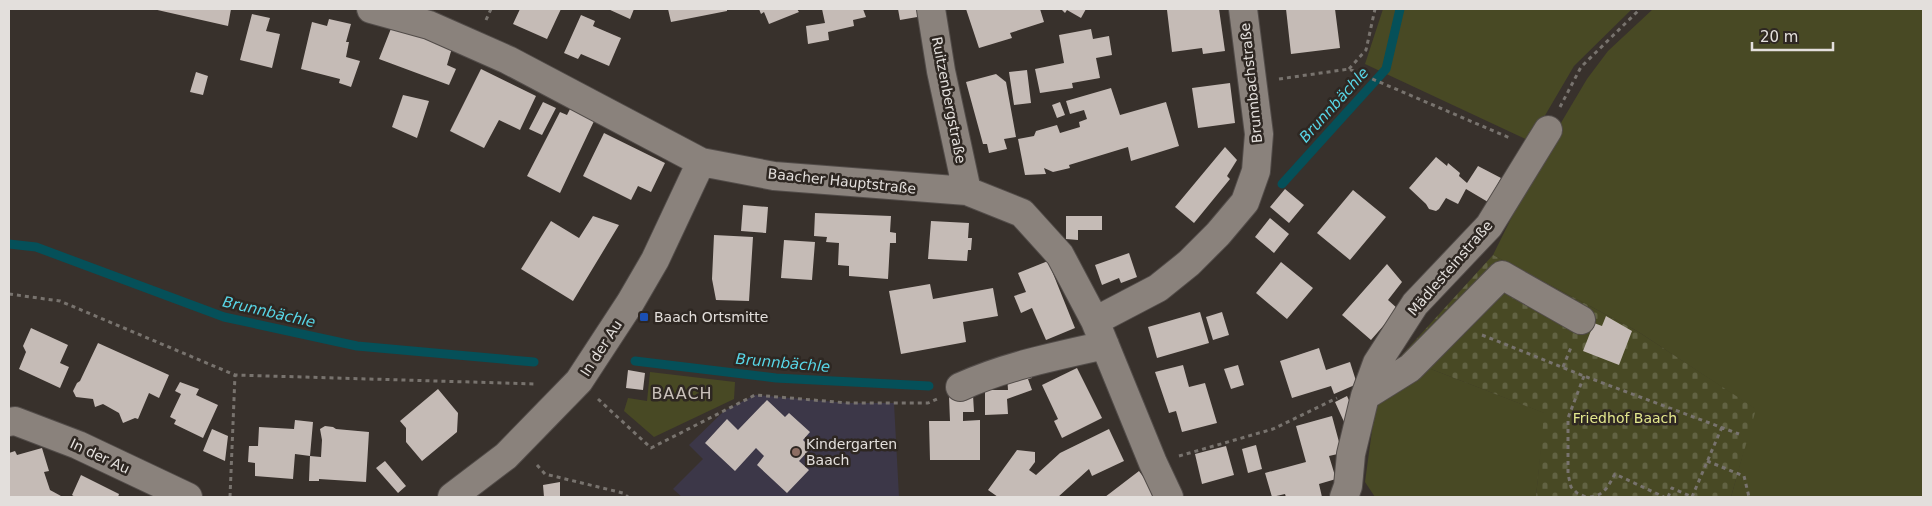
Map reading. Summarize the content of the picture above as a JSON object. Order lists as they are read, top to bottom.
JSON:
{
  "streets": {
    "street": [
      "Brunnbachstraße",
      "Ruitzenbergstraße",
      "Baacher Hauptstraße",
      "Mädlesteinstraße",
      "In der Au"
    ]
  },
  "crossings": [
    ["Brunnbachstraße", "Baacher Hauptstraße"],
    ["Ruitzenbergstraße", "Baacher Hauptstraße"],
    ["Baacher Hauptstraße", "In der Au"]
  ],
  "districts": ["BAACH"],
  "water": ["Brunnbächle"],
  "parks": ["Friedhof Baach"],
  "places": {
    "transit": ["Baach Ortsmitte"],
    "other": ["Kindergarten Baach"]
  },
  "scale_bar": "20 m"
}
